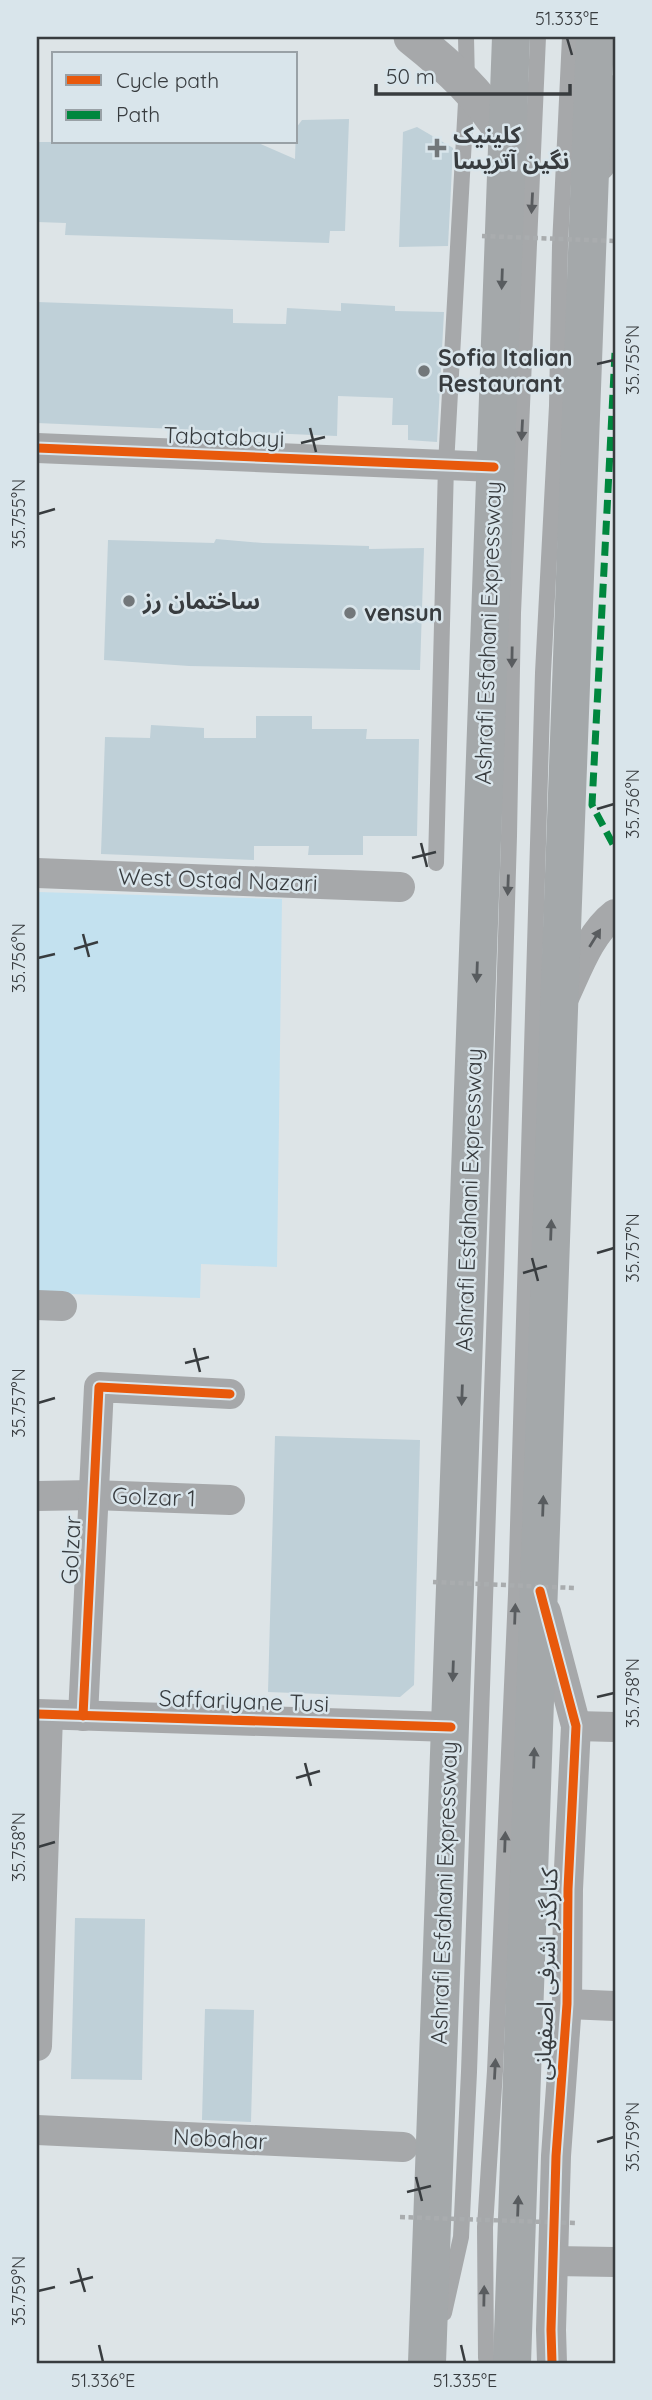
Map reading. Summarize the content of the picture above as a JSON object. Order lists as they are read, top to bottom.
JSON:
{
  "streets": {
    "highway": ["Ashrafi Esfahani Expressway"],
    "street": [
      "Tabatabayi",
      "West Ostad Nazari",
      "Golzar 1",
      "Golzar",
      "Saffariyane Tusi",
      "کنارگذر اشرفی اصفهانی",
      "Nobahar"
    ]
  },
  "crossings": [
    ["Tabatabayi", "Ashrafi Esfahani Expressway"],
    ["Ashrafi Esfahani Expressway", "Saffariyane Tusi"],
    ["Golzar 1", "Golzar"],
    ["Golzar", "Saffariyane Tusi"]
  ],
  "places": {
    "health": ["کلینیک نگین آتریسا"],
    "other": ["Sofia Italian Restaurant", "ساختمان رز", "vensun"]
  },
  "legend": ["Cycle path", "Path"],
  "scale_bar": "50 m",
  "coordinates": [
    "51.333°E",
    "35.755°N",
    "35.756°N",
    "35.757°N",
    "35.758°N",
    "35.759°N",
    "51.336°E",
    "51.335°E"
  ]
}
